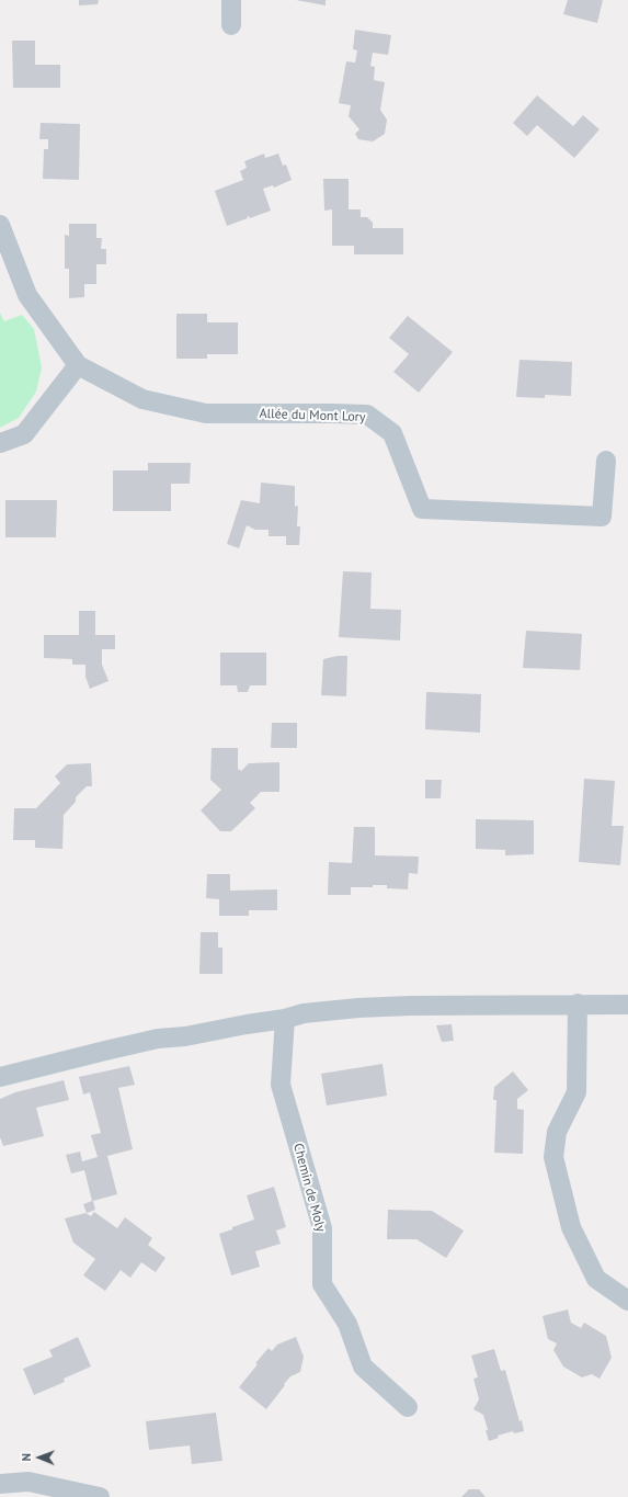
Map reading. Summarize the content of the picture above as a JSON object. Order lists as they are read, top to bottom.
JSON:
{
  "streets": {
    "street": ["Allée du Mont Lory", "Chemin de Moly"]
  },
  "north": "left"
}
